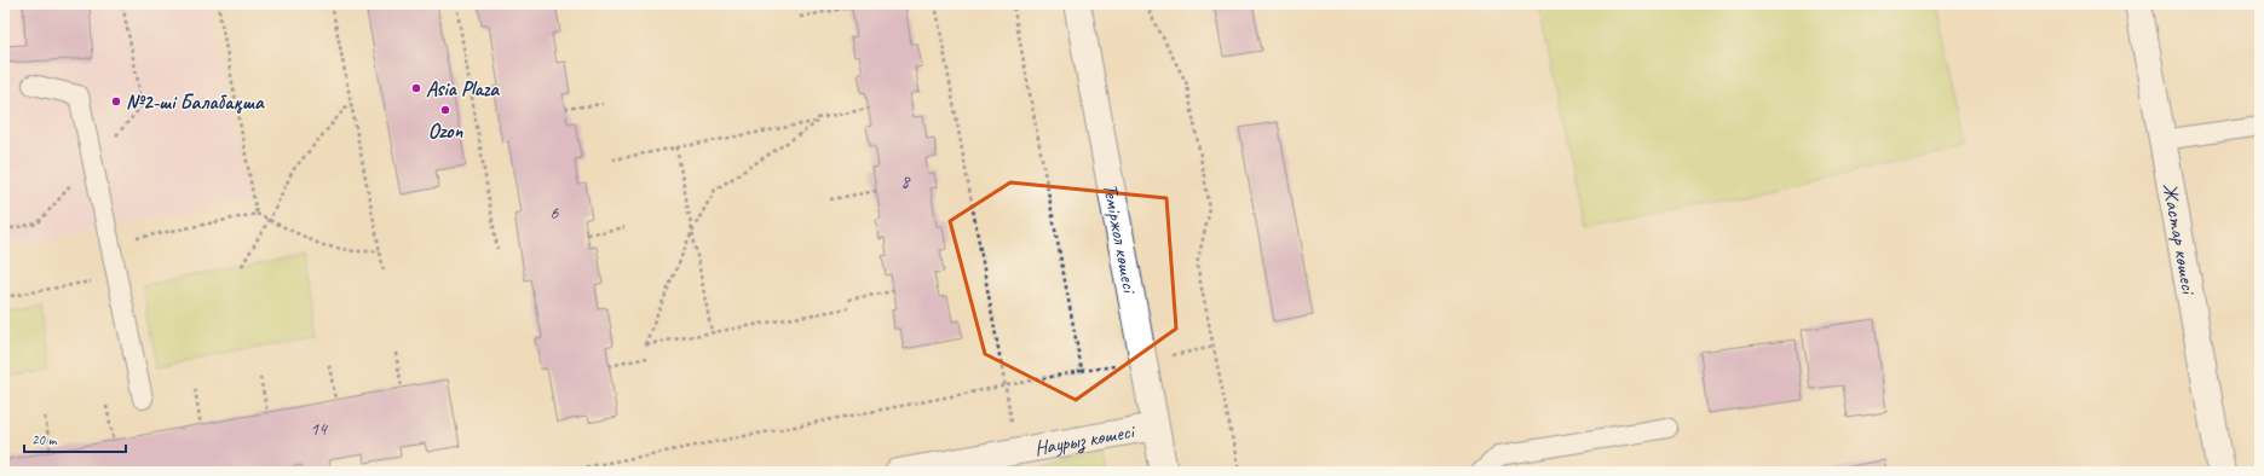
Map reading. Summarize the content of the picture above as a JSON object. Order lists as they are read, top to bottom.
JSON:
{
  "streets": {
    "street": ["Теміржол көшесі", "Жастар көшесі", "Наурыз көшесі"]
  },
  "crossings": [
    ["Теміржол көшесі", "Наурыз көшесі"]
  ],
  "places": ["Asia Plaza", "№2-ші Балабақша", "Ozon"],
  "house_numbers": ["8", "6", "14"],
  "scale_bar": "20 m"
}
